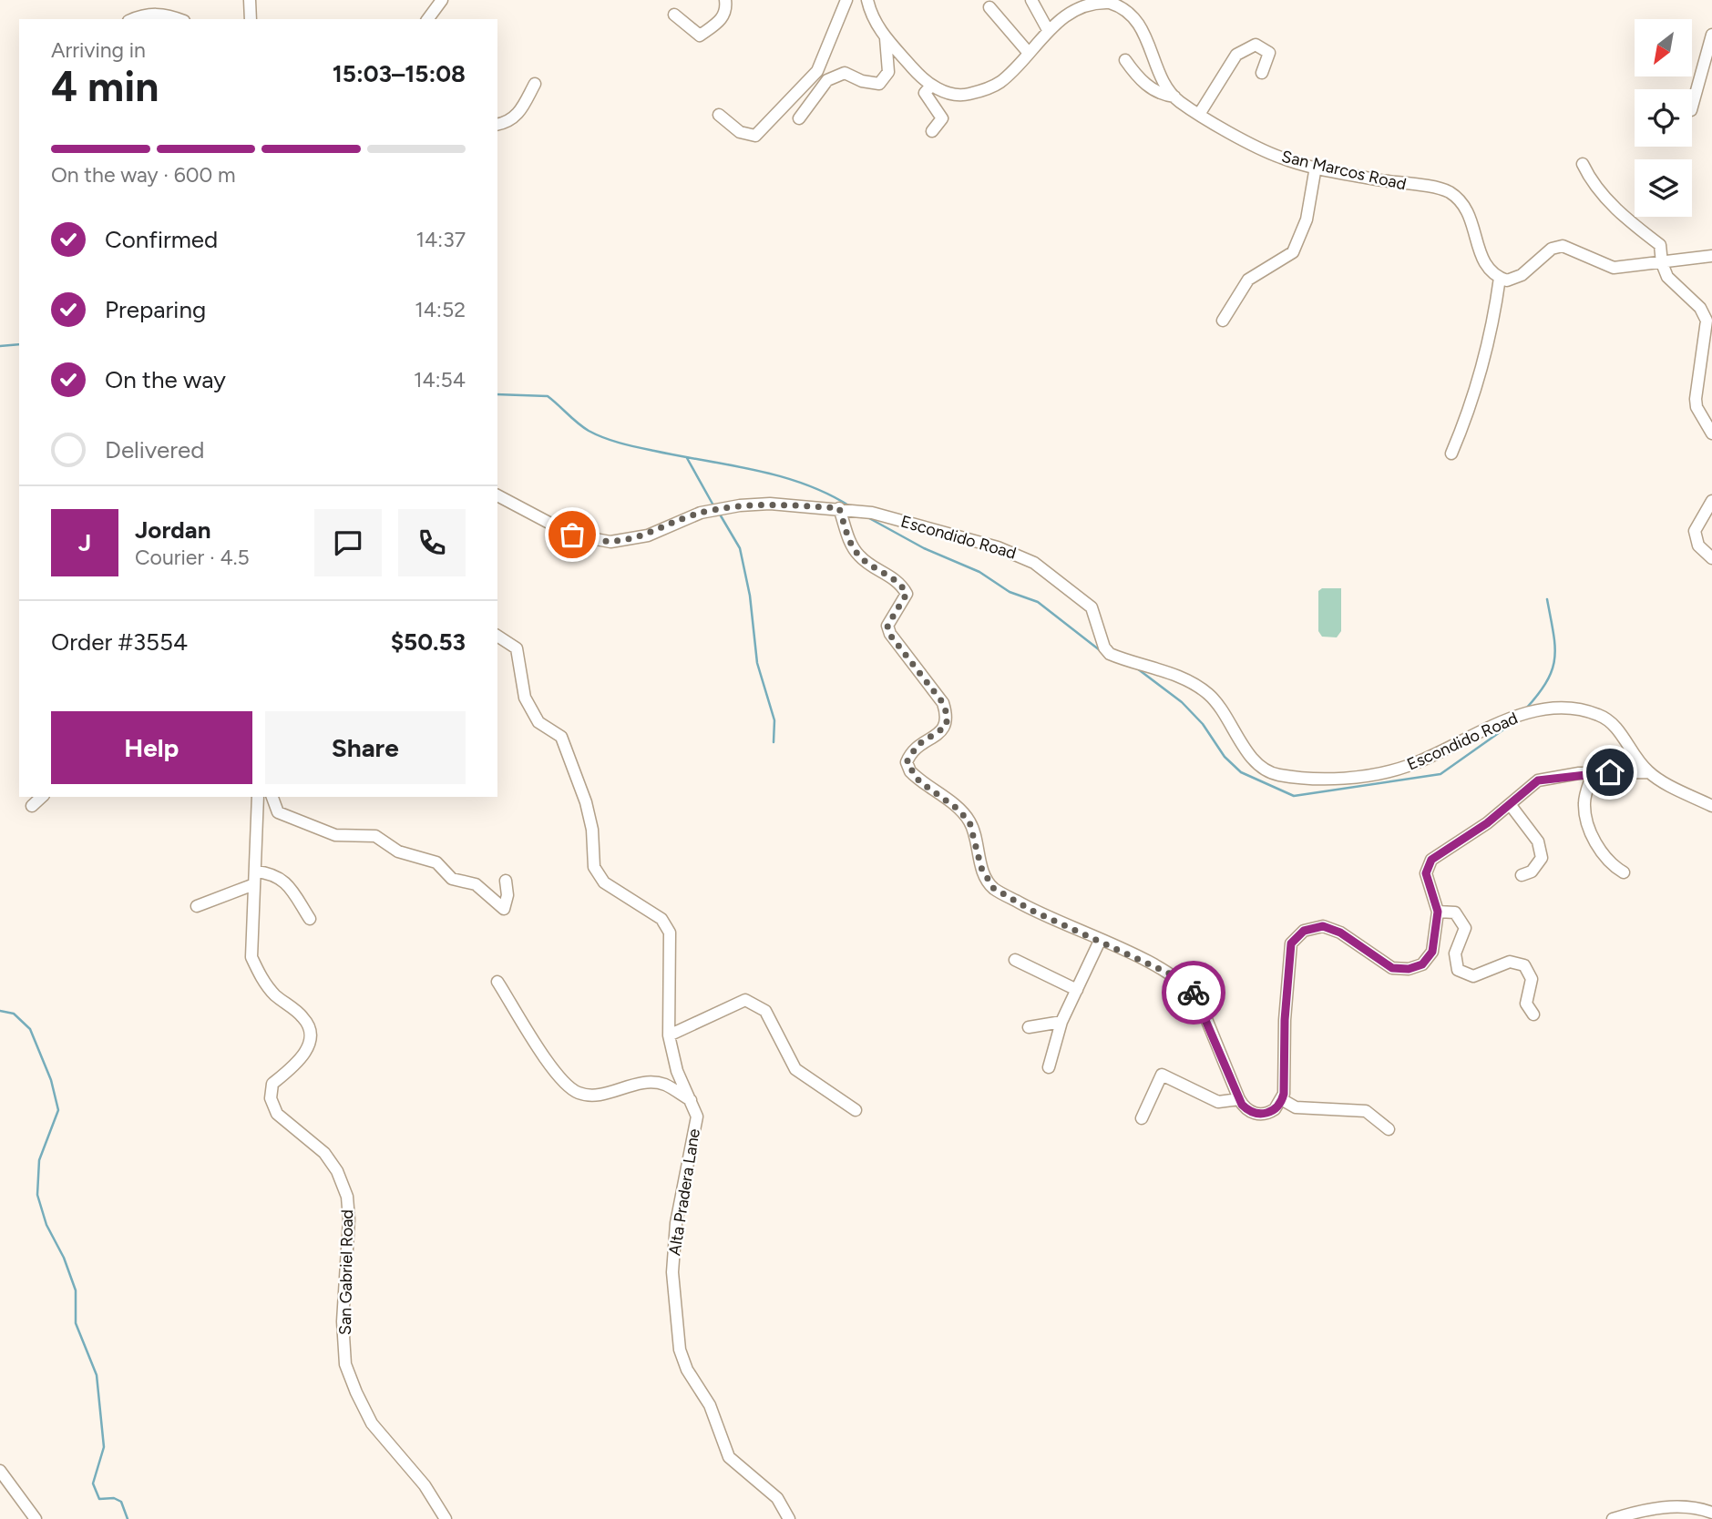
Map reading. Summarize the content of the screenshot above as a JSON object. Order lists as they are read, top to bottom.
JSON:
{
  "streets": {
    "street": [
      "San Marcos Road",
      "Escondido Road",
      "Alta Pradera Lane",
      "San Gabriel Road"
    ]
  },
  "north": "bottom left",
  "page": {
    "heading": ["4 min", "Arriving in", "15:03–15:08"],
    "panel": [
      "Jordan",
      "Courier · 4.5",
      "Order #3554",
      "$50.53"
    ],
    "bar": "On the way · 600 m",
    "list": [
      ["Confirmed", "14:37"],
      ["Preparing", "14:52"],
      ["On the way", "14:54"],
      "Delivered"
    ],
    "round": "J",
    "buttons": ["Help", "Share"]
  }
}
